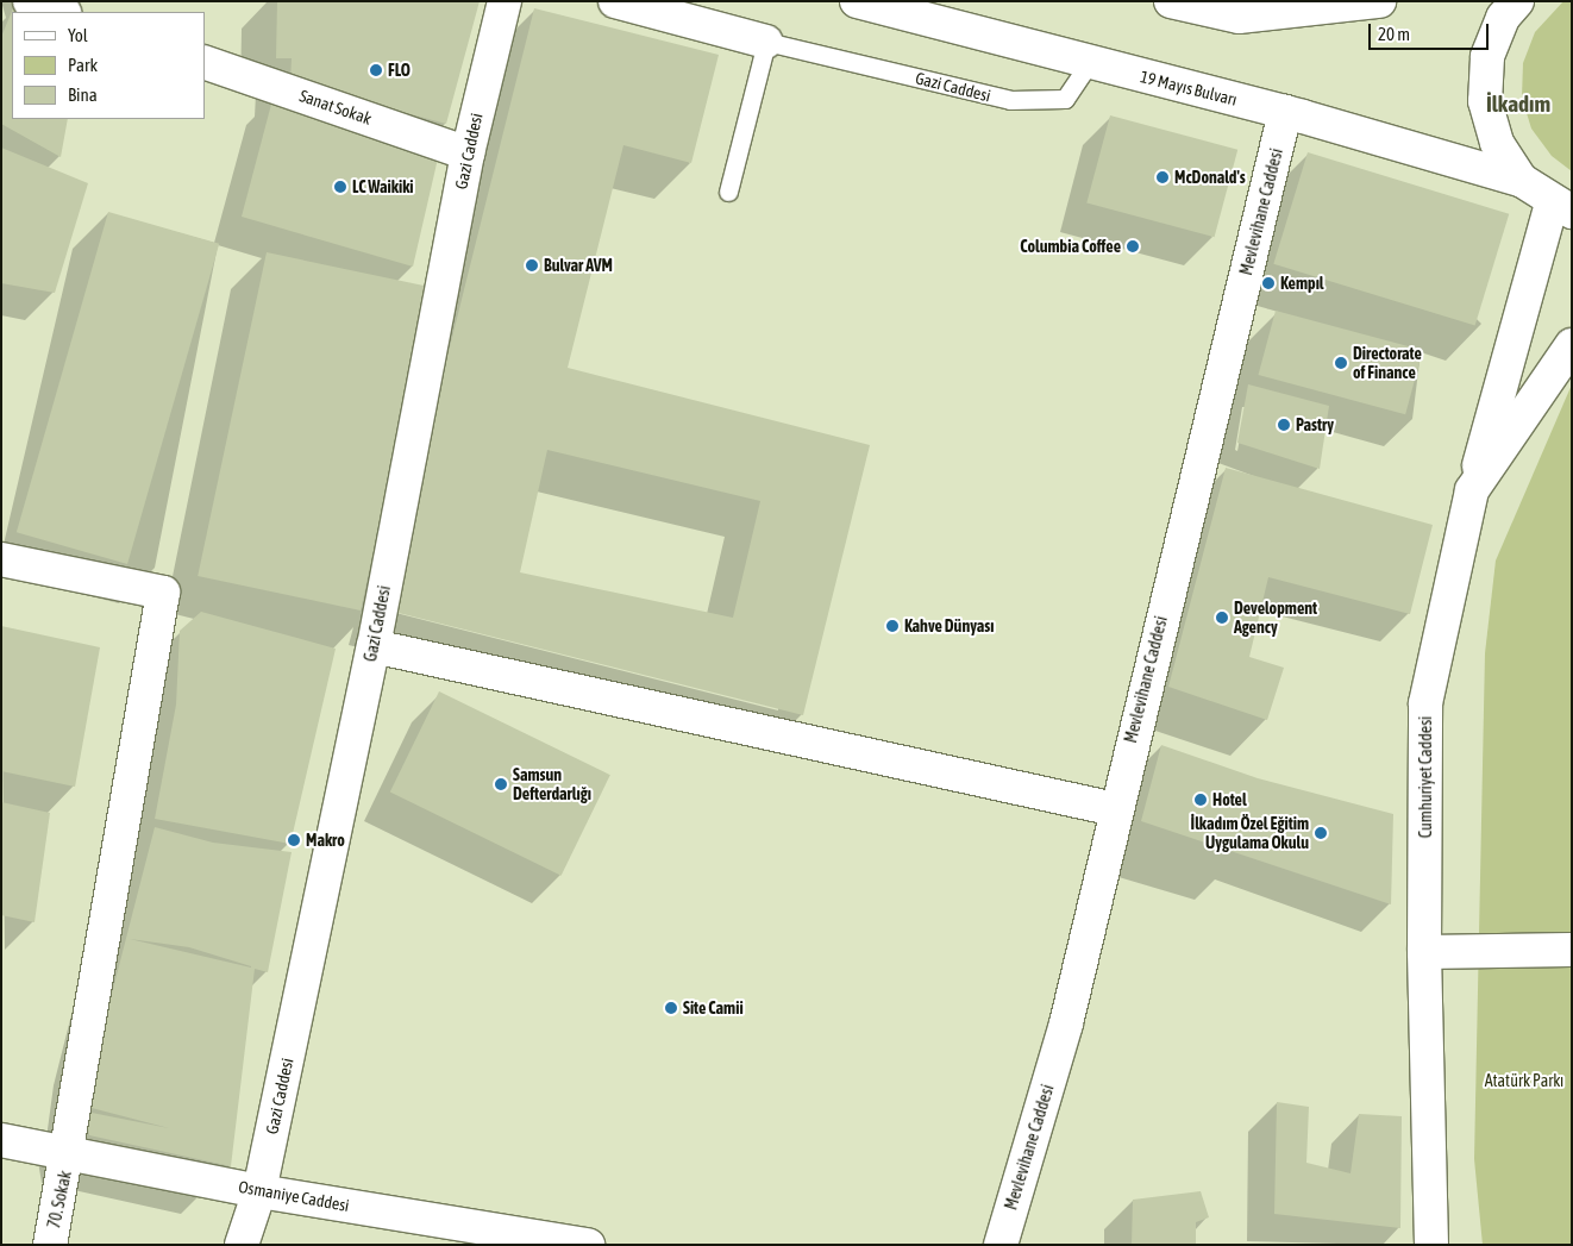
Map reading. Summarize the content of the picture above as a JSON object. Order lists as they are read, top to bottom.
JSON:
{
  "streets": {
    "street": [
      "Gazi Caddesi",
      "19 Mayıs Bulvarı",
      "Sanat Sokak",
      "Mevlevihane Caddesi",
      "Cumhuriyet Caddesi",
      "Osmaniye Caddesi",
      "70. Sokak"
    ]
  },
  "crossings": [
    ["Gazi Caddesi", "19 Mayıs Bulvarı"],
    ["Gazi Caddesi", "Sanat Sokak"],
    ["Gazi Caddesi", "Osmaniye Caddesi"],
    ["19 Mayıs Bulvarı", "Mevlevihane Caddesi"],
    ["Osmaniye Caddesi", "70. Sokak"]
  ],
  "districts": ["İlkadım"],
  "parks": ["Atatürk Parkı"],
  "places": [
    "FLO",
    "McDonald's",
    "LC Waikiki",
    "Columbia Coffee",
    "Bulvar AVM",
    "Kempıl",
    "Directorate of Finance",
    "Pastry",
    "Development Agency",
    "Kahve Dünyası",
    "Samsun Defterdarlığı",
    "Hotel",
    "İlkadım Özel Eğitim Uygulama Okulu",
    "Makro",
    "Site Camii"
  ],
  "legend": ["Yol", "Park", "Bina"],
  "scale_bar": "20 m"
}
